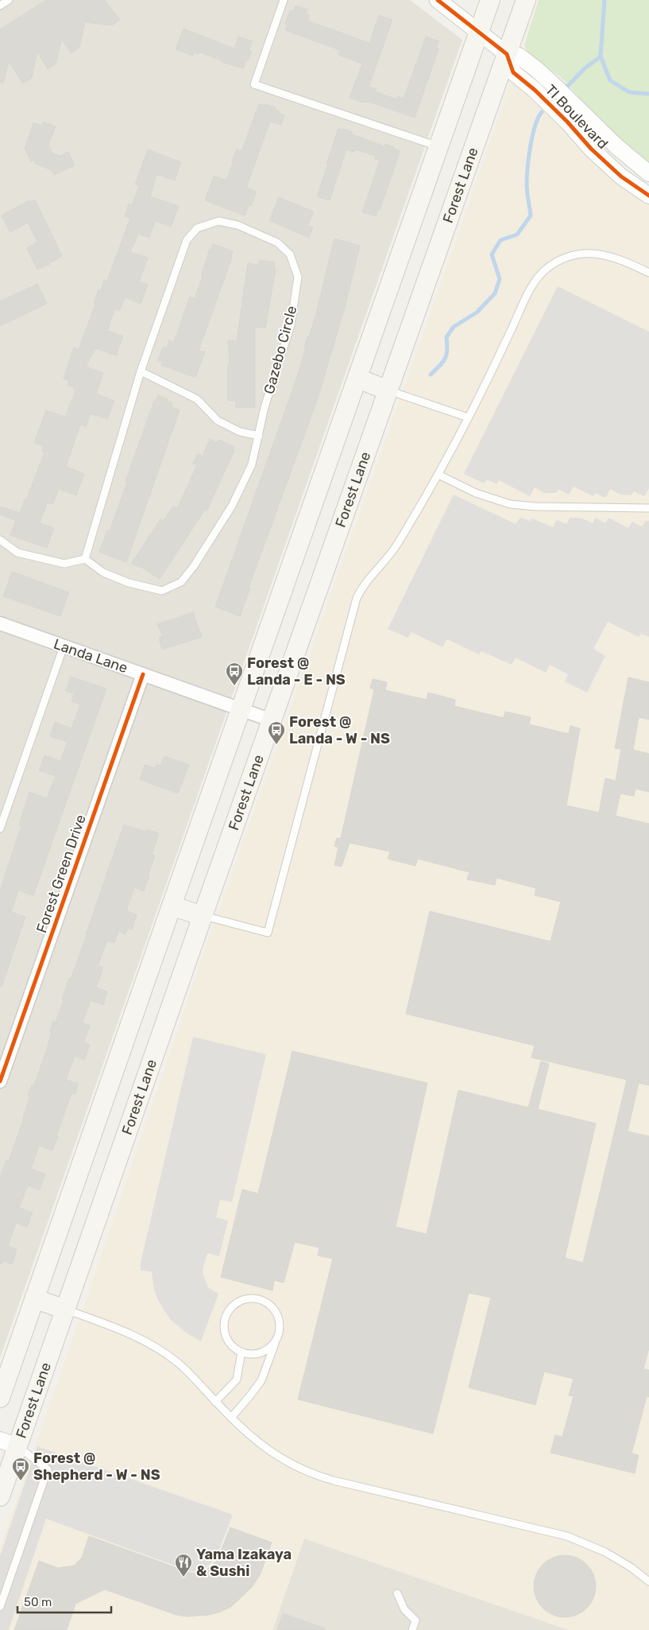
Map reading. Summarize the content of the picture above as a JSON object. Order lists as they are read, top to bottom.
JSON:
{
  "streets": {
    "main road": ["Forest Lane"],
    "street": ["TI Boulevard", "Landa Lane", "Forest Green Drive"],
    "lane": ["Gazebo Circle"]
  },
  "crossings": [
    ["TI Boulevard", "Forest Lane"],
    ["Forest Lane", "Landa Lane"],
    ["Landa Lane", "Forest Green Drive"]
  ],
  "places": {
    "bus stop": ["Forest @ Landa - E - NS", "Forest @ Landa - W - NS", "Forest @ Shepherd - W - NS"],
    "restaurant": ["Yama Izakaya & Sushi"]
  },
  "scale_bar": "50 m"
}
